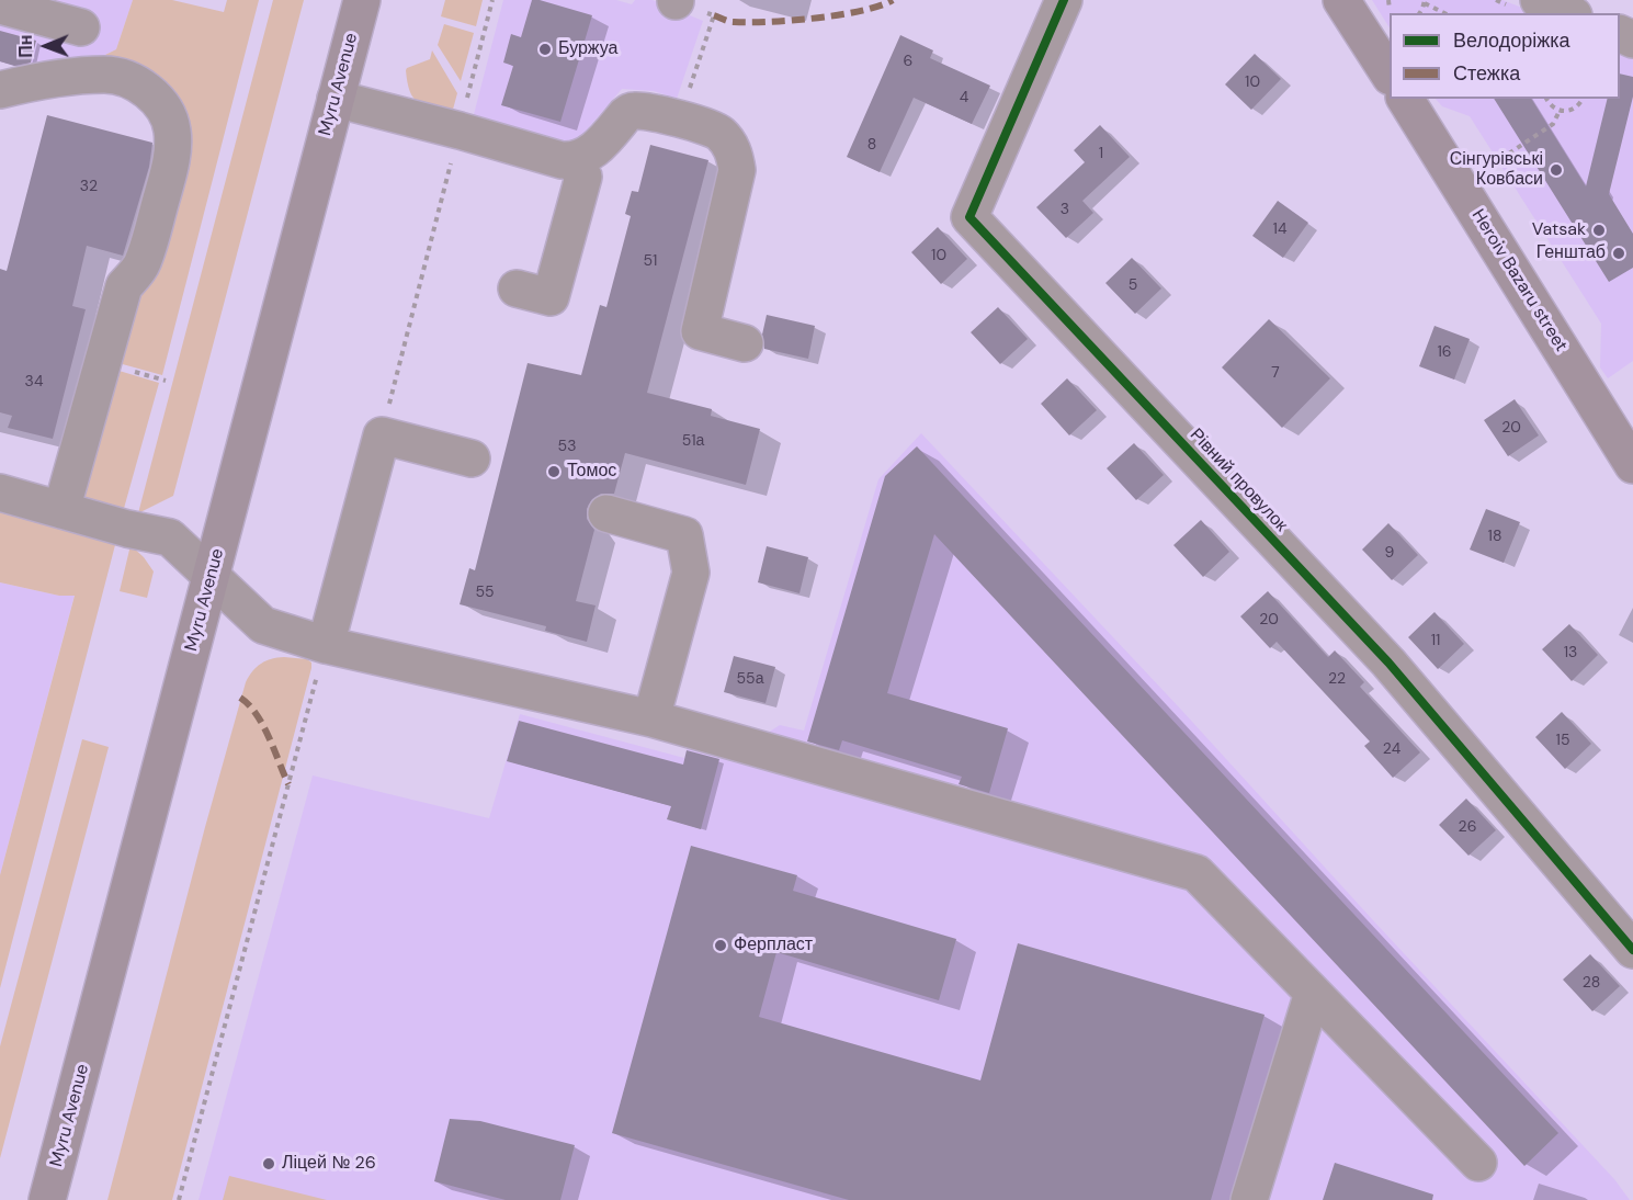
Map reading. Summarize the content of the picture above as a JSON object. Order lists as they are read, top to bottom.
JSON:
{
  "streets": {
    "main road": ["Myru Avenue", "Heroiv Bazaru street"],
    "street": ["Рівний провулок"]
  },
  "places": [
    "Буржуа",
    "Сінгурівські Ковбаси",
    "Vatsak",
    "Генштаб",
    "Томос",
    "Ферпласт",
    "Ліцей № 26"
  ],
  "house_numbers": [
    "6",
    "10",
    "4",
    "8",
    "1",
    "32",
    "3",
    "14",
    "10",
    "51",
    "5",
    "16",
    "7",
    "34",
    "20",
    "51а",
    "53",
    "18",
    "9",
    "55",
    "20",
    "11",
    "13",
    "55а",
    "22",
    "15",
    "24",
    "26",
    "28"
  ],
  "legend": ["Велодоріжка", "Стежка"],
  "north": "left"
}
